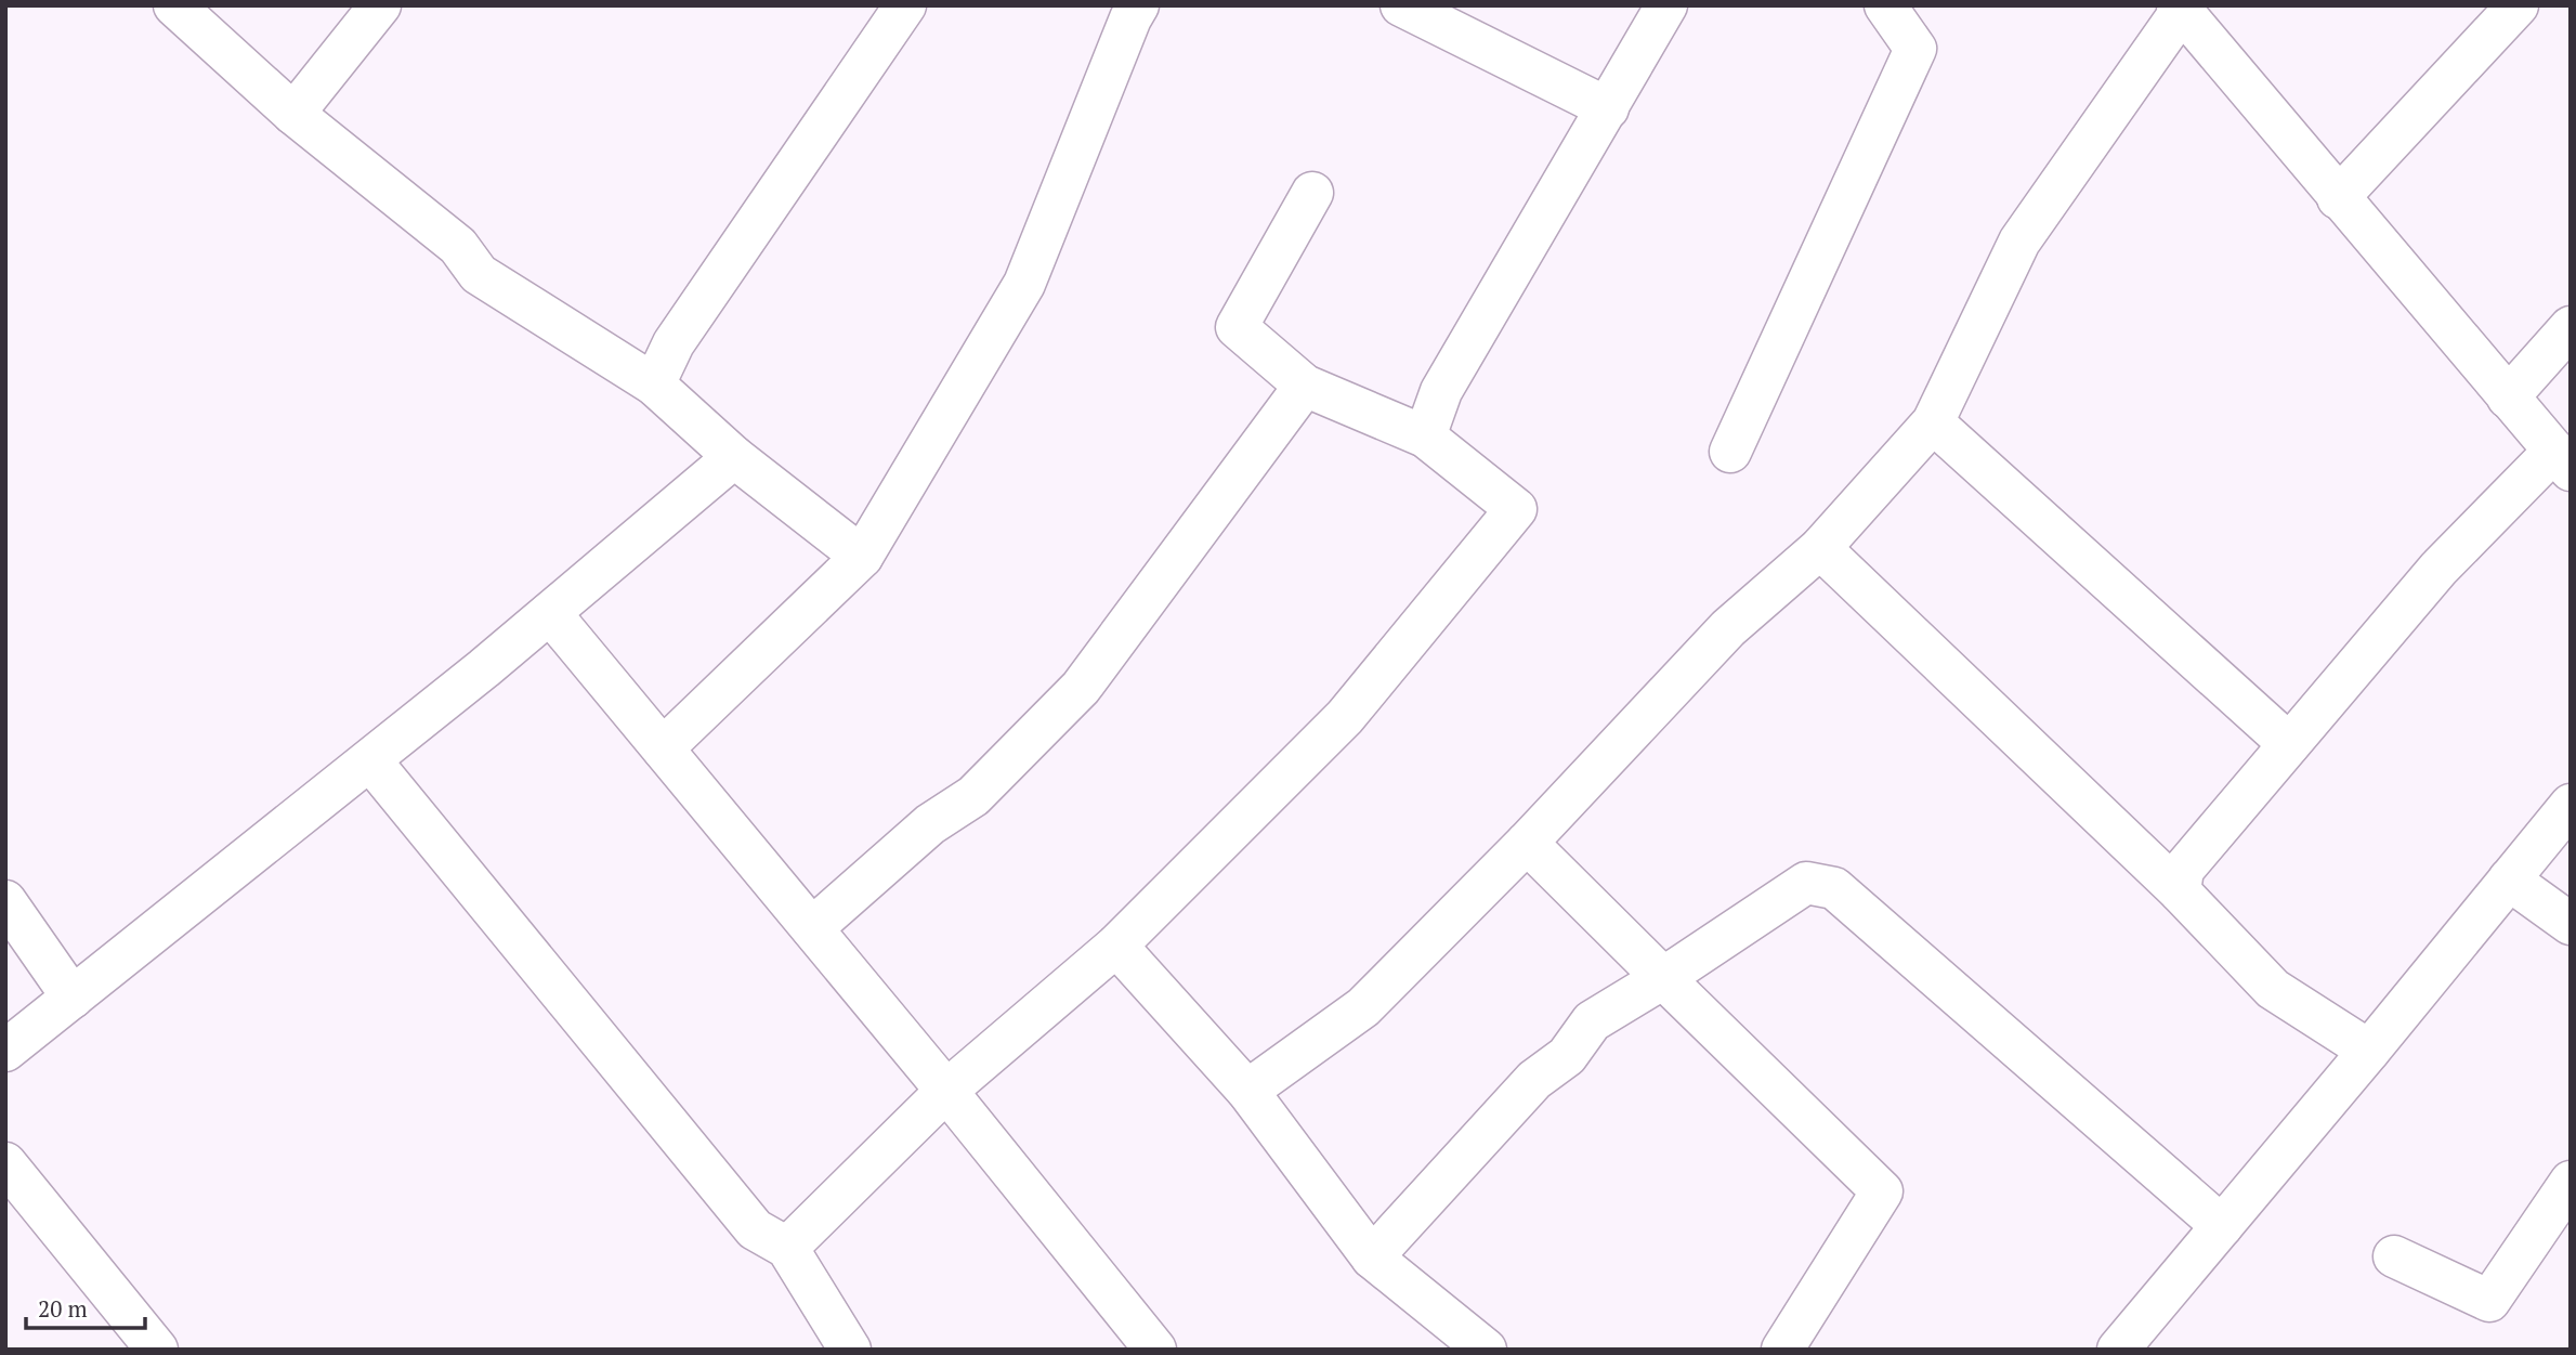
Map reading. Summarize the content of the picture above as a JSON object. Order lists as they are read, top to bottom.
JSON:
{
  "scale_bar": "20 m"
}
